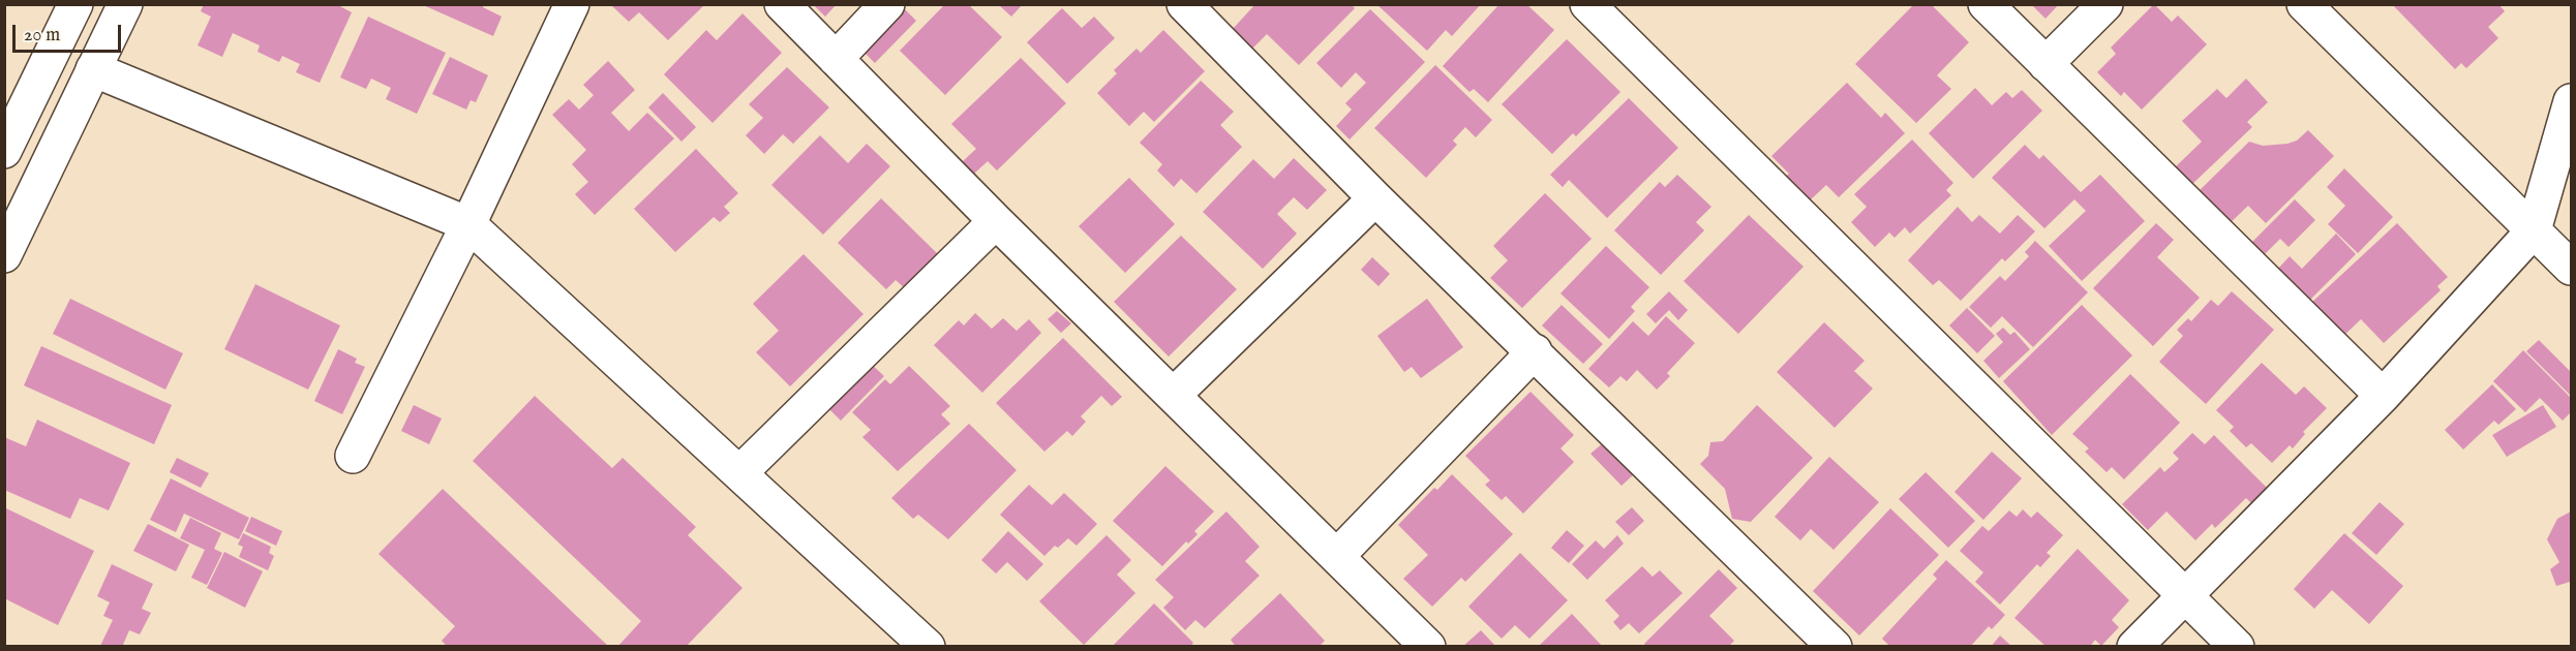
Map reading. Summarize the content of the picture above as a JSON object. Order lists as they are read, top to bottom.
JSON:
{
  "scale_bar": "20 m"
}
